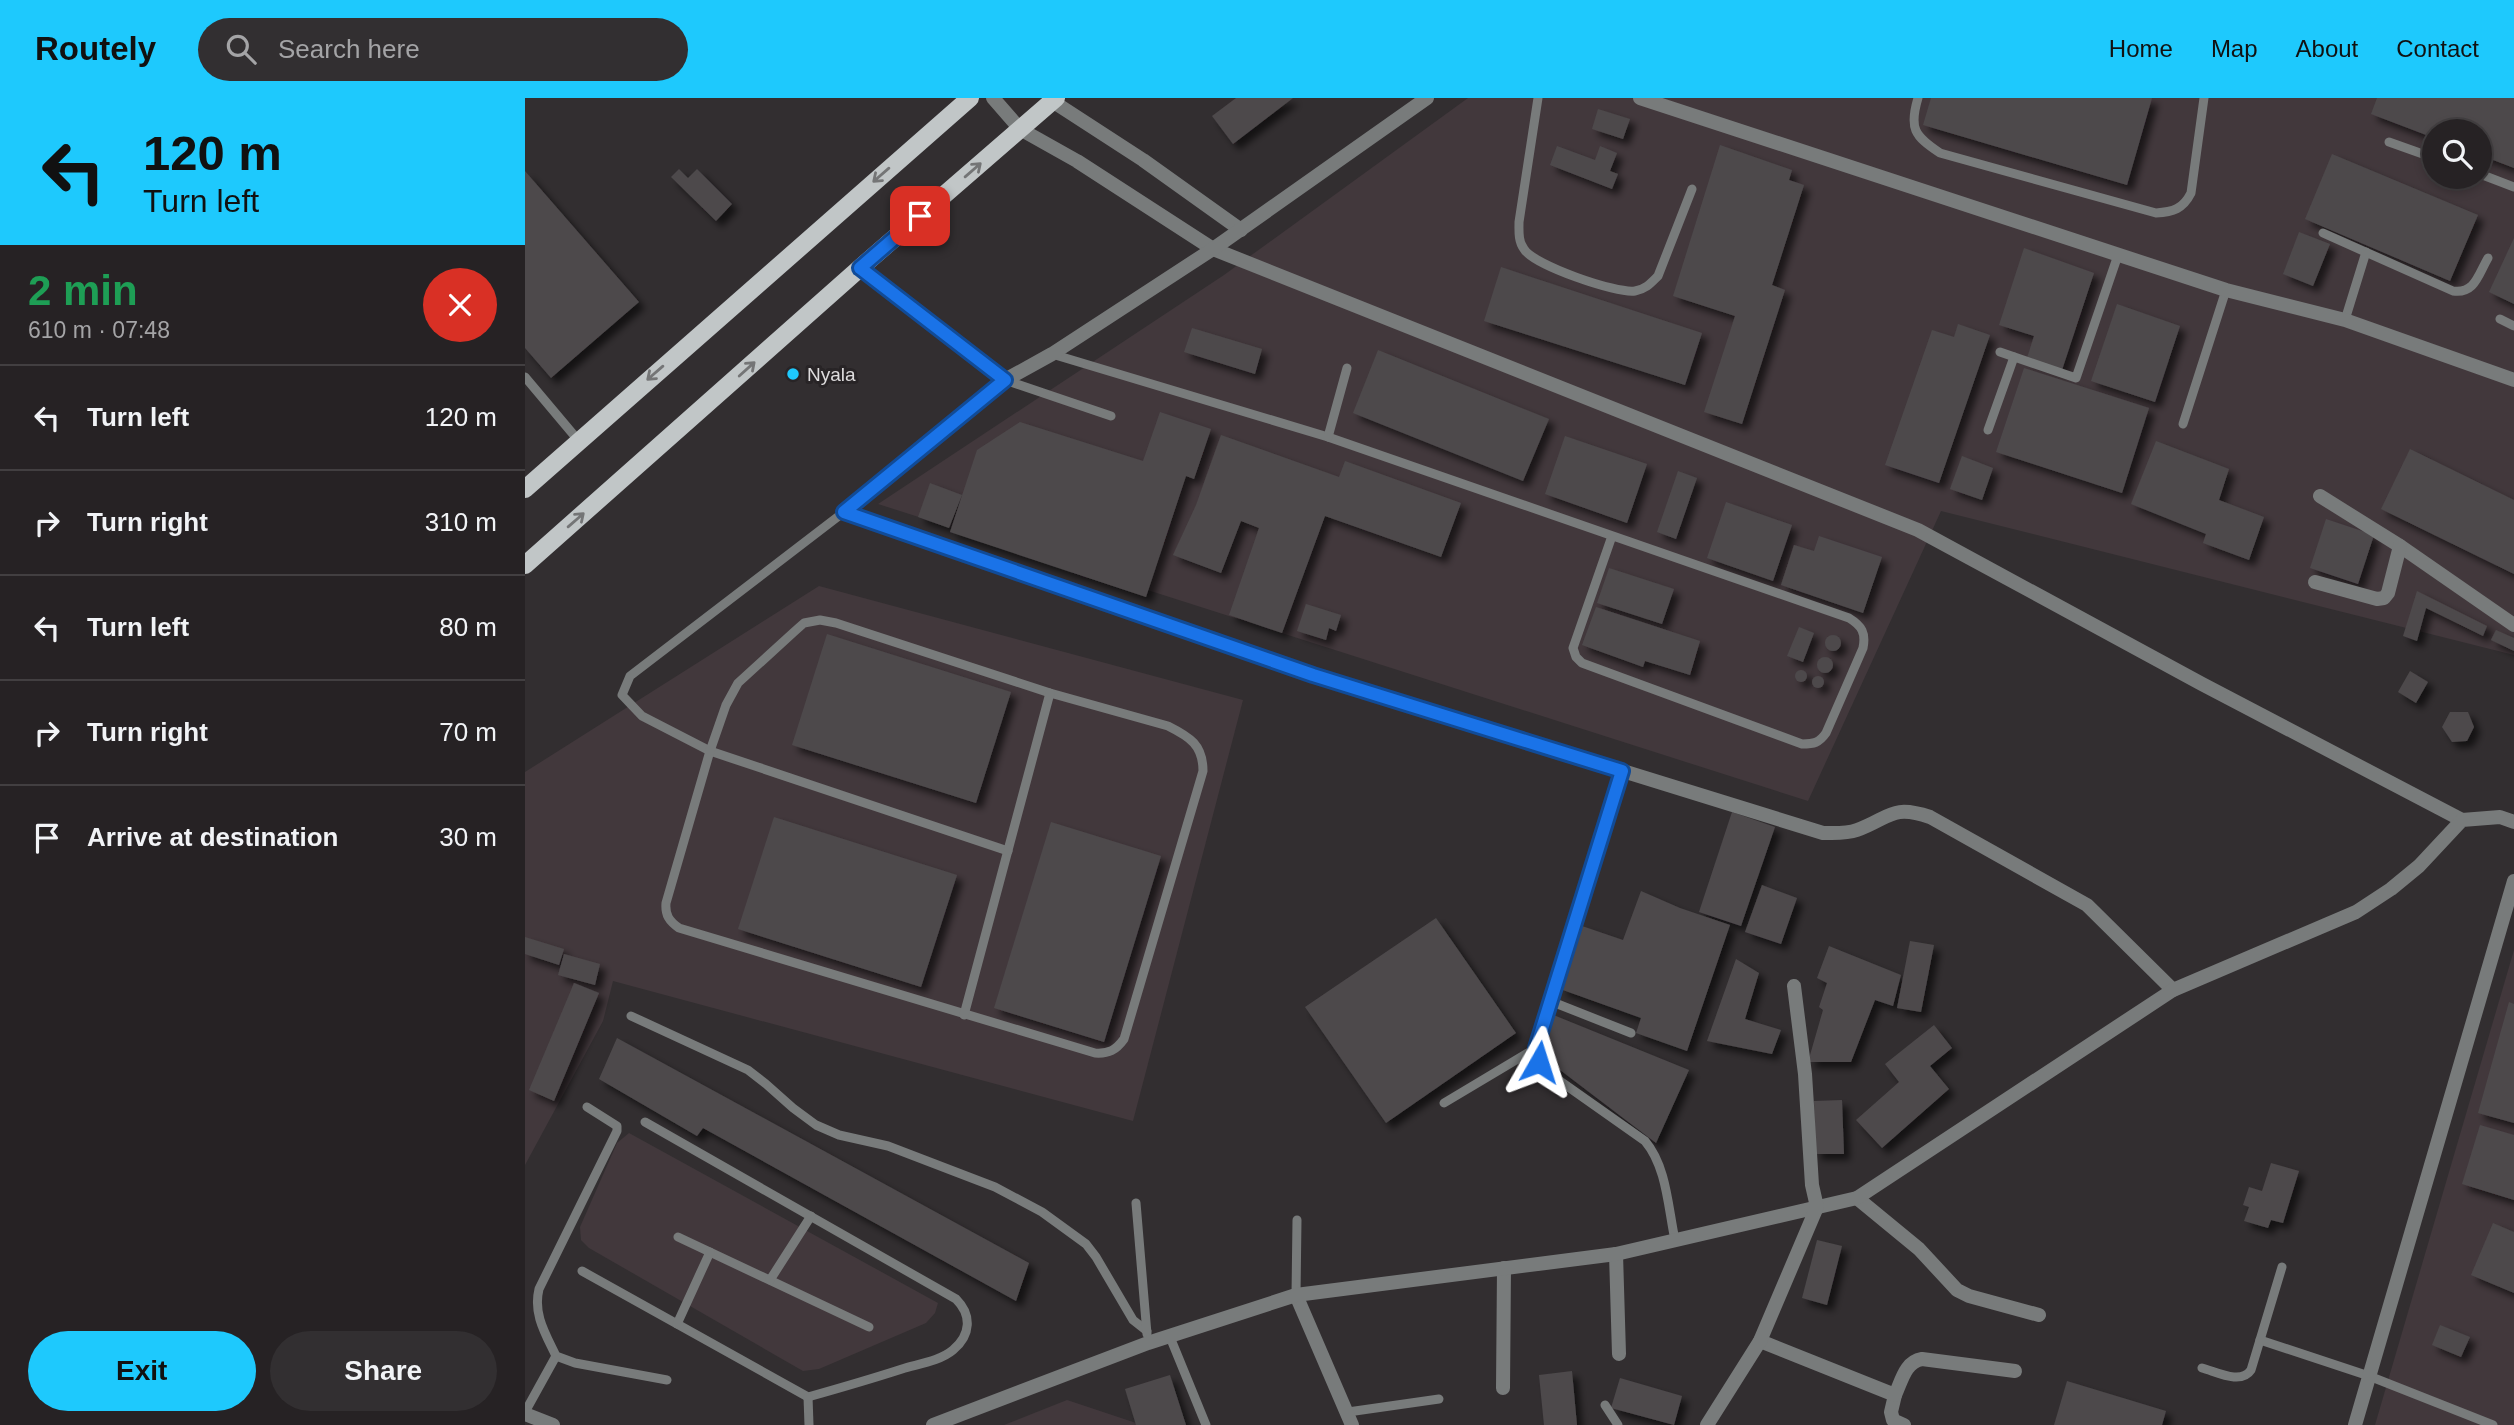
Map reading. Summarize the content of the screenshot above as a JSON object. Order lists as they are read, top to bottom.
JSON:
{
  "places": ["Nyala"],
  "page": {
    "header": "Routely",
    "search": "Search here",
    "nav": [
      "Home",
      "Map",
      "About",
      "Contact"
    ],
    "turn": ["120 m", "Turn left"],
    "heading": ["2 min", "610 m · 07:48"],
    "list": [
      {
        "name": "Turn left",
        "value": "120 m"
      },
      {
        "name": "Turn right",
        "value": "310 m"
      },
      {
        "name": "Turn left",
        "value": "80 m"
      },
      {
        "name": "Turn right",
        "value": "70 m"
      },
      {
        "name": "Arrive at destination",
        "value": "30 m"
      }
    ],
    "buttons": ["Exit", "Share"]
  }
}
